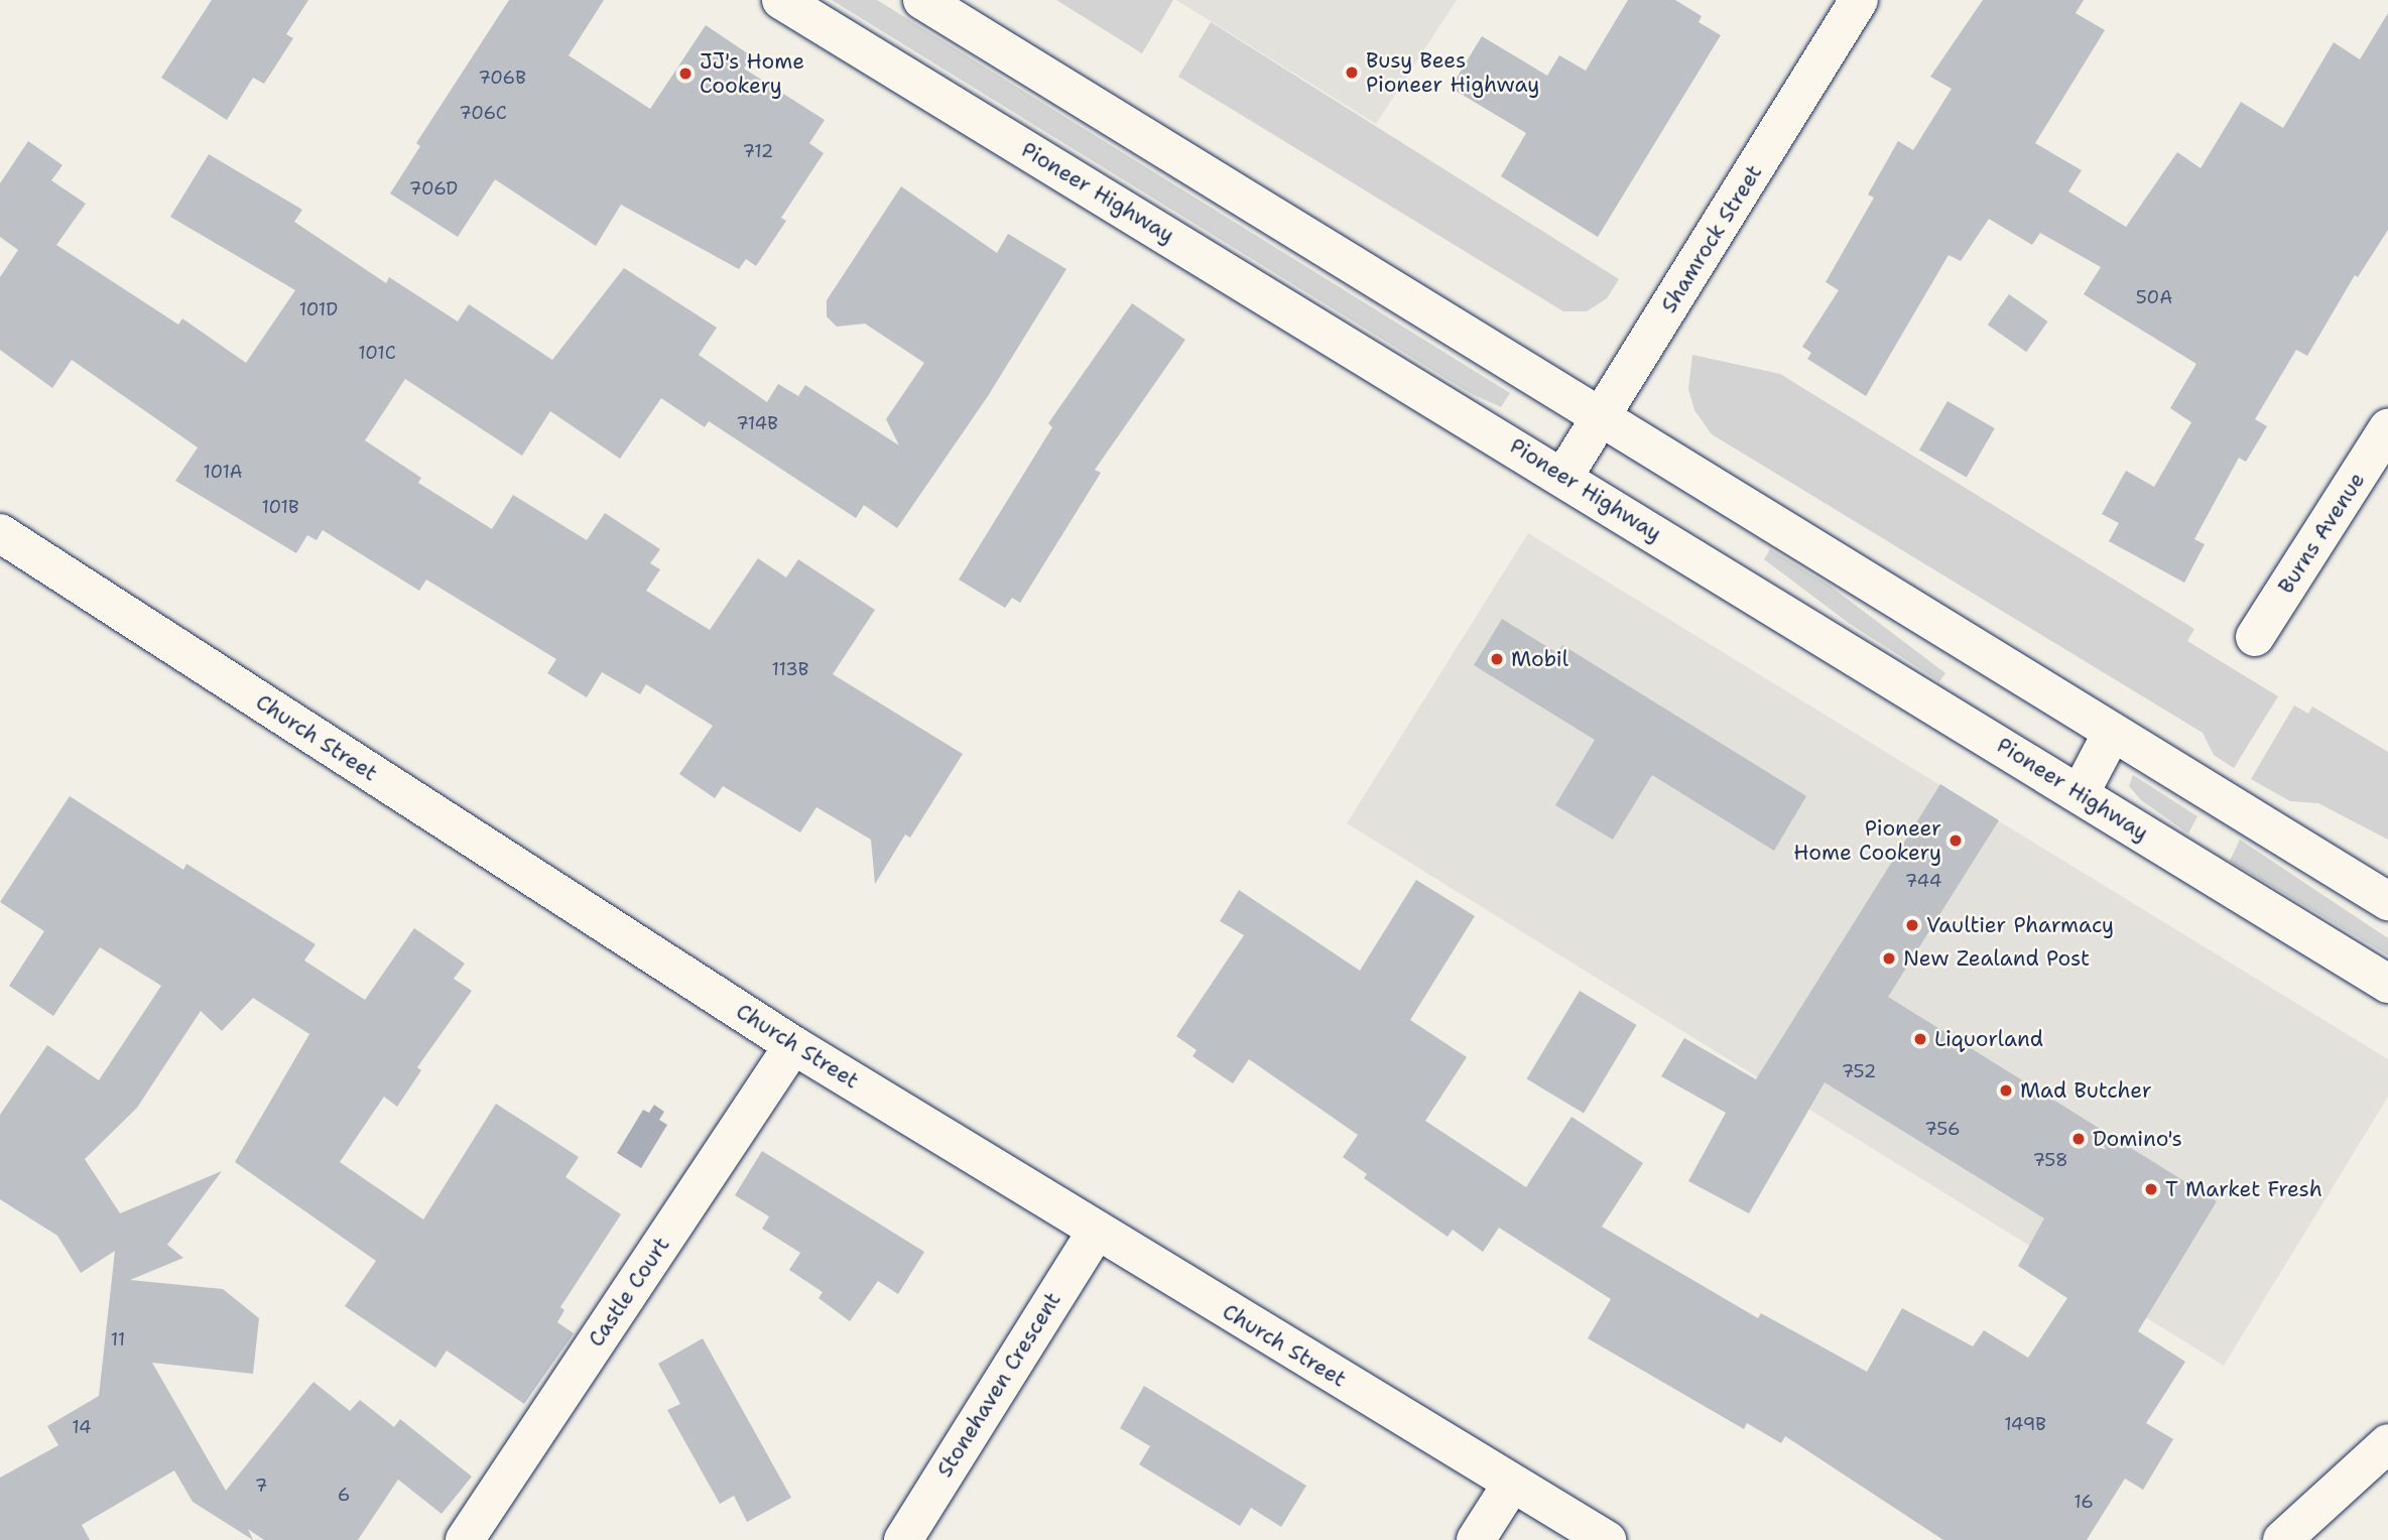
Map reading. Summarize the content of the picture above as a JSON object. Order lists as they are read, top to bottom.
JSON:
{
  "streets": {
    "street": [
      "Pioneer Highway",
      "Shamrock Street",
      "Burns Avenue",
      "Church Street",
      "Castle Court",
      "Stonehaven Crescent"
    ]
  },
  "crossings": [
    ["Pioneer Highway", "Shamrock Street"],
    ["Church Street", "Castle Court"],
    ["Church Street", "Stonehaven Crescent"]
  ],
  "places": [
    "Busy Bees Pioneer Highway",
    "JJ's Home Cookery",
    "Mobil",
    "Pioneer Home Cookery",
    "Vaultier Pharmacy",
    "New Zealand Post",
    "Liquorland",
    "Mad Butcher",
    "Domino's",
    "T Market Fresh"
  ],
  "house_numbers": [
    "706B",
    "706C",
    "712",
    "706D",
    "50A",
    "101D",
    "101C",
    "714B",
    "101A",
    "101B",
    "113B",
    "744",
    "752",
    "756",
    "758",
    "11",
    "149B",
    "14",
    "7",
    "6",
    "16"
  ]
}
